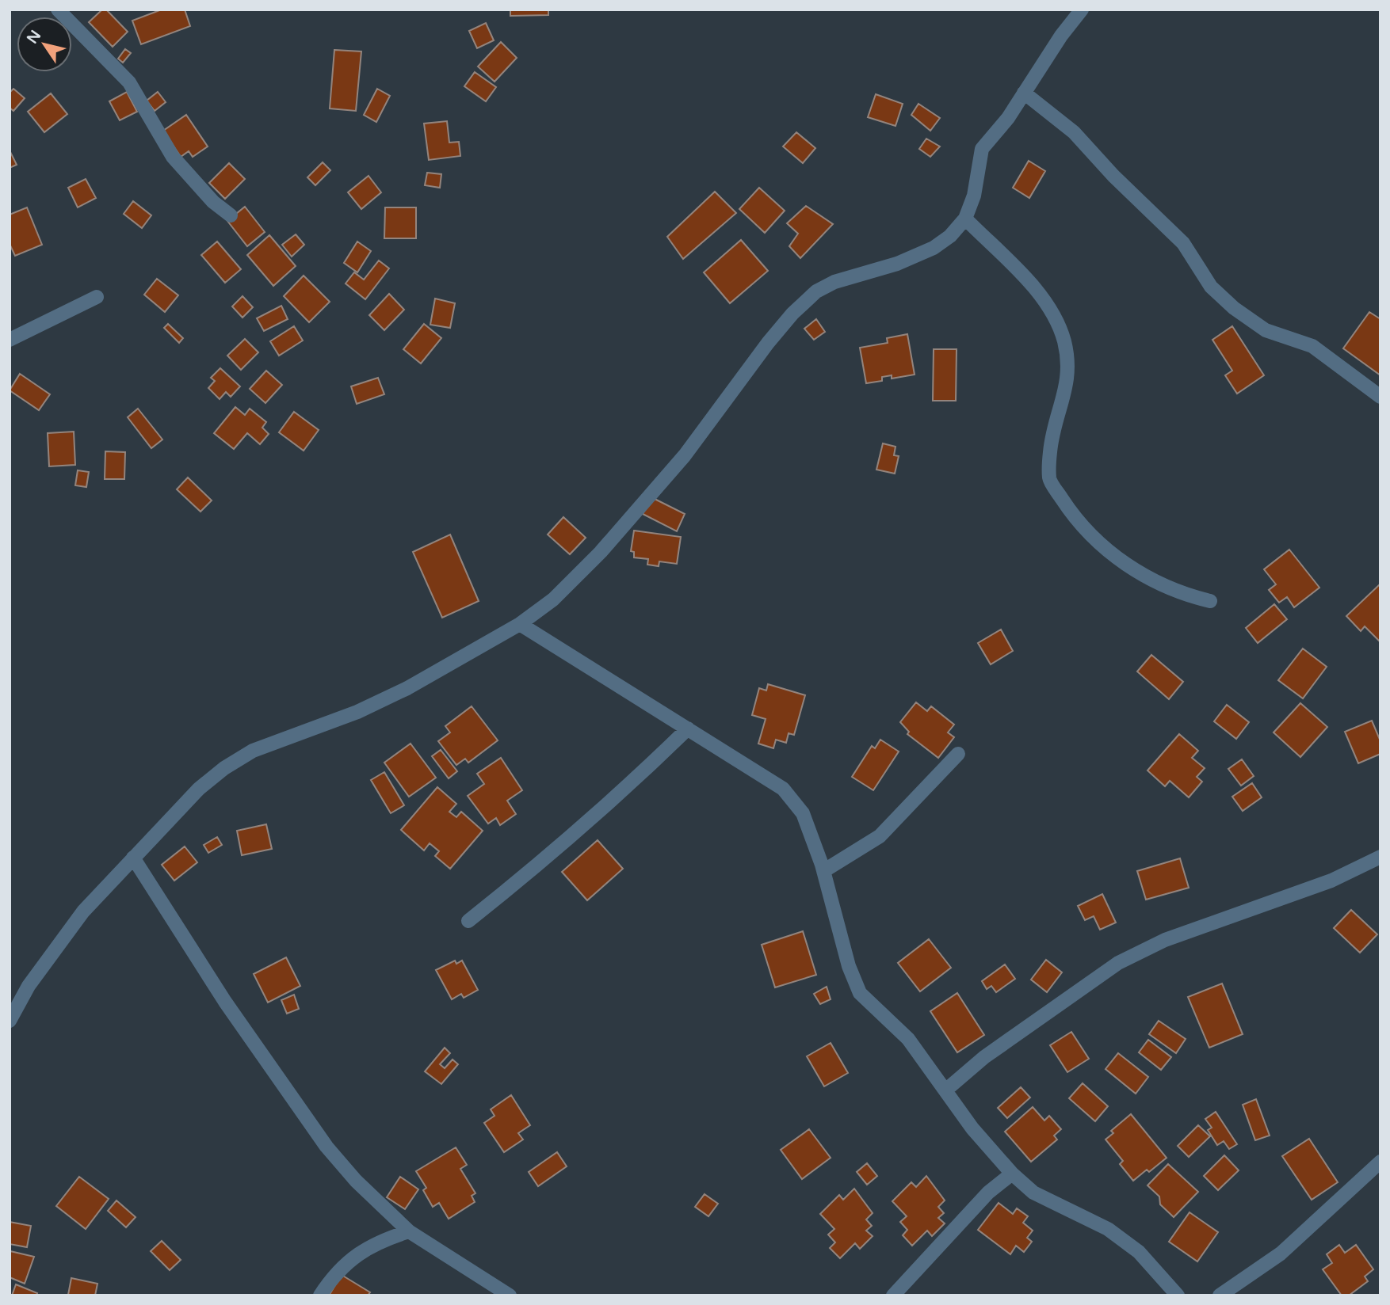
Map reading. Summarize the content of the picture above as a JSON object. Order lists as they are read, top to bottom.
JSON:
{
  "north": "top left"
}
